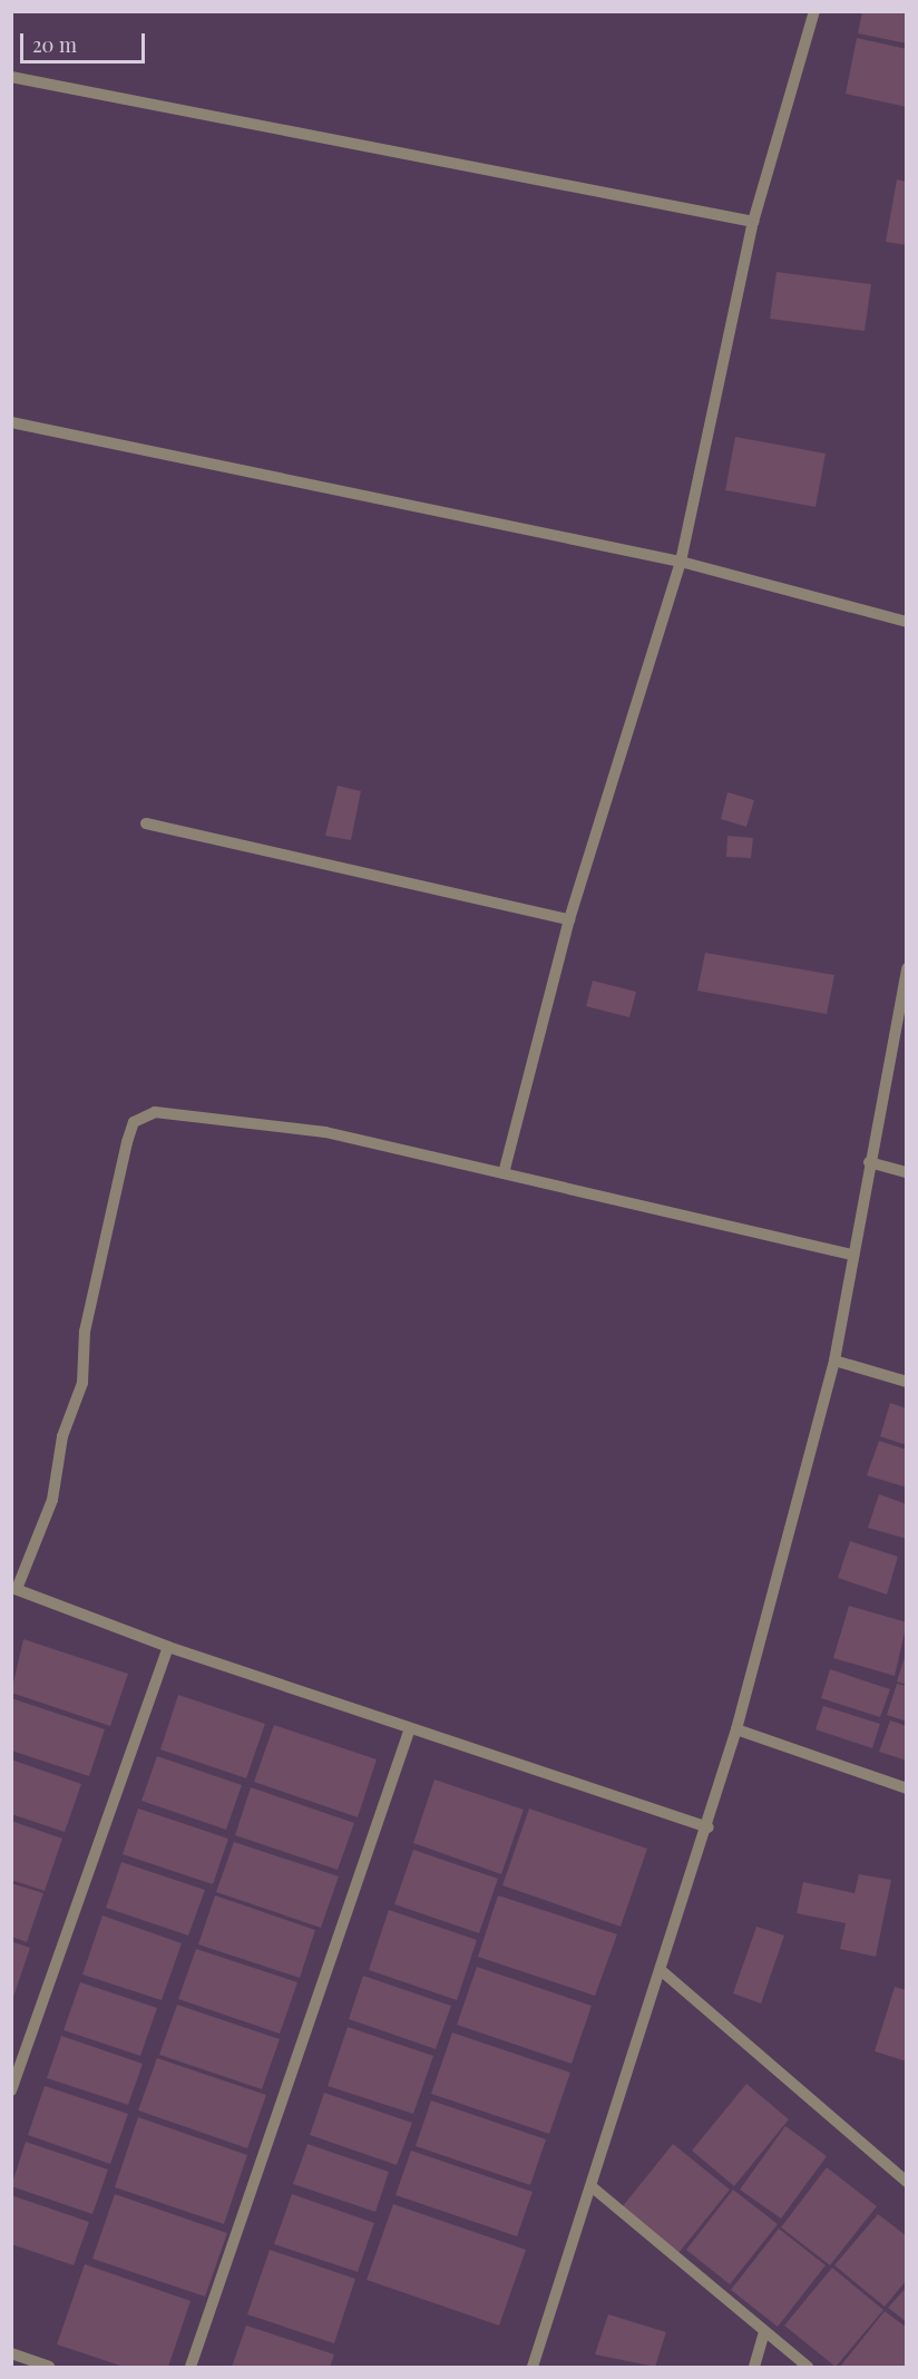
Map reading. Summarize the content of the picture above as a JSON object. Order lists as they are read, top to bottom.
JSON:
{
  "scale_bar": "20 m"
}
